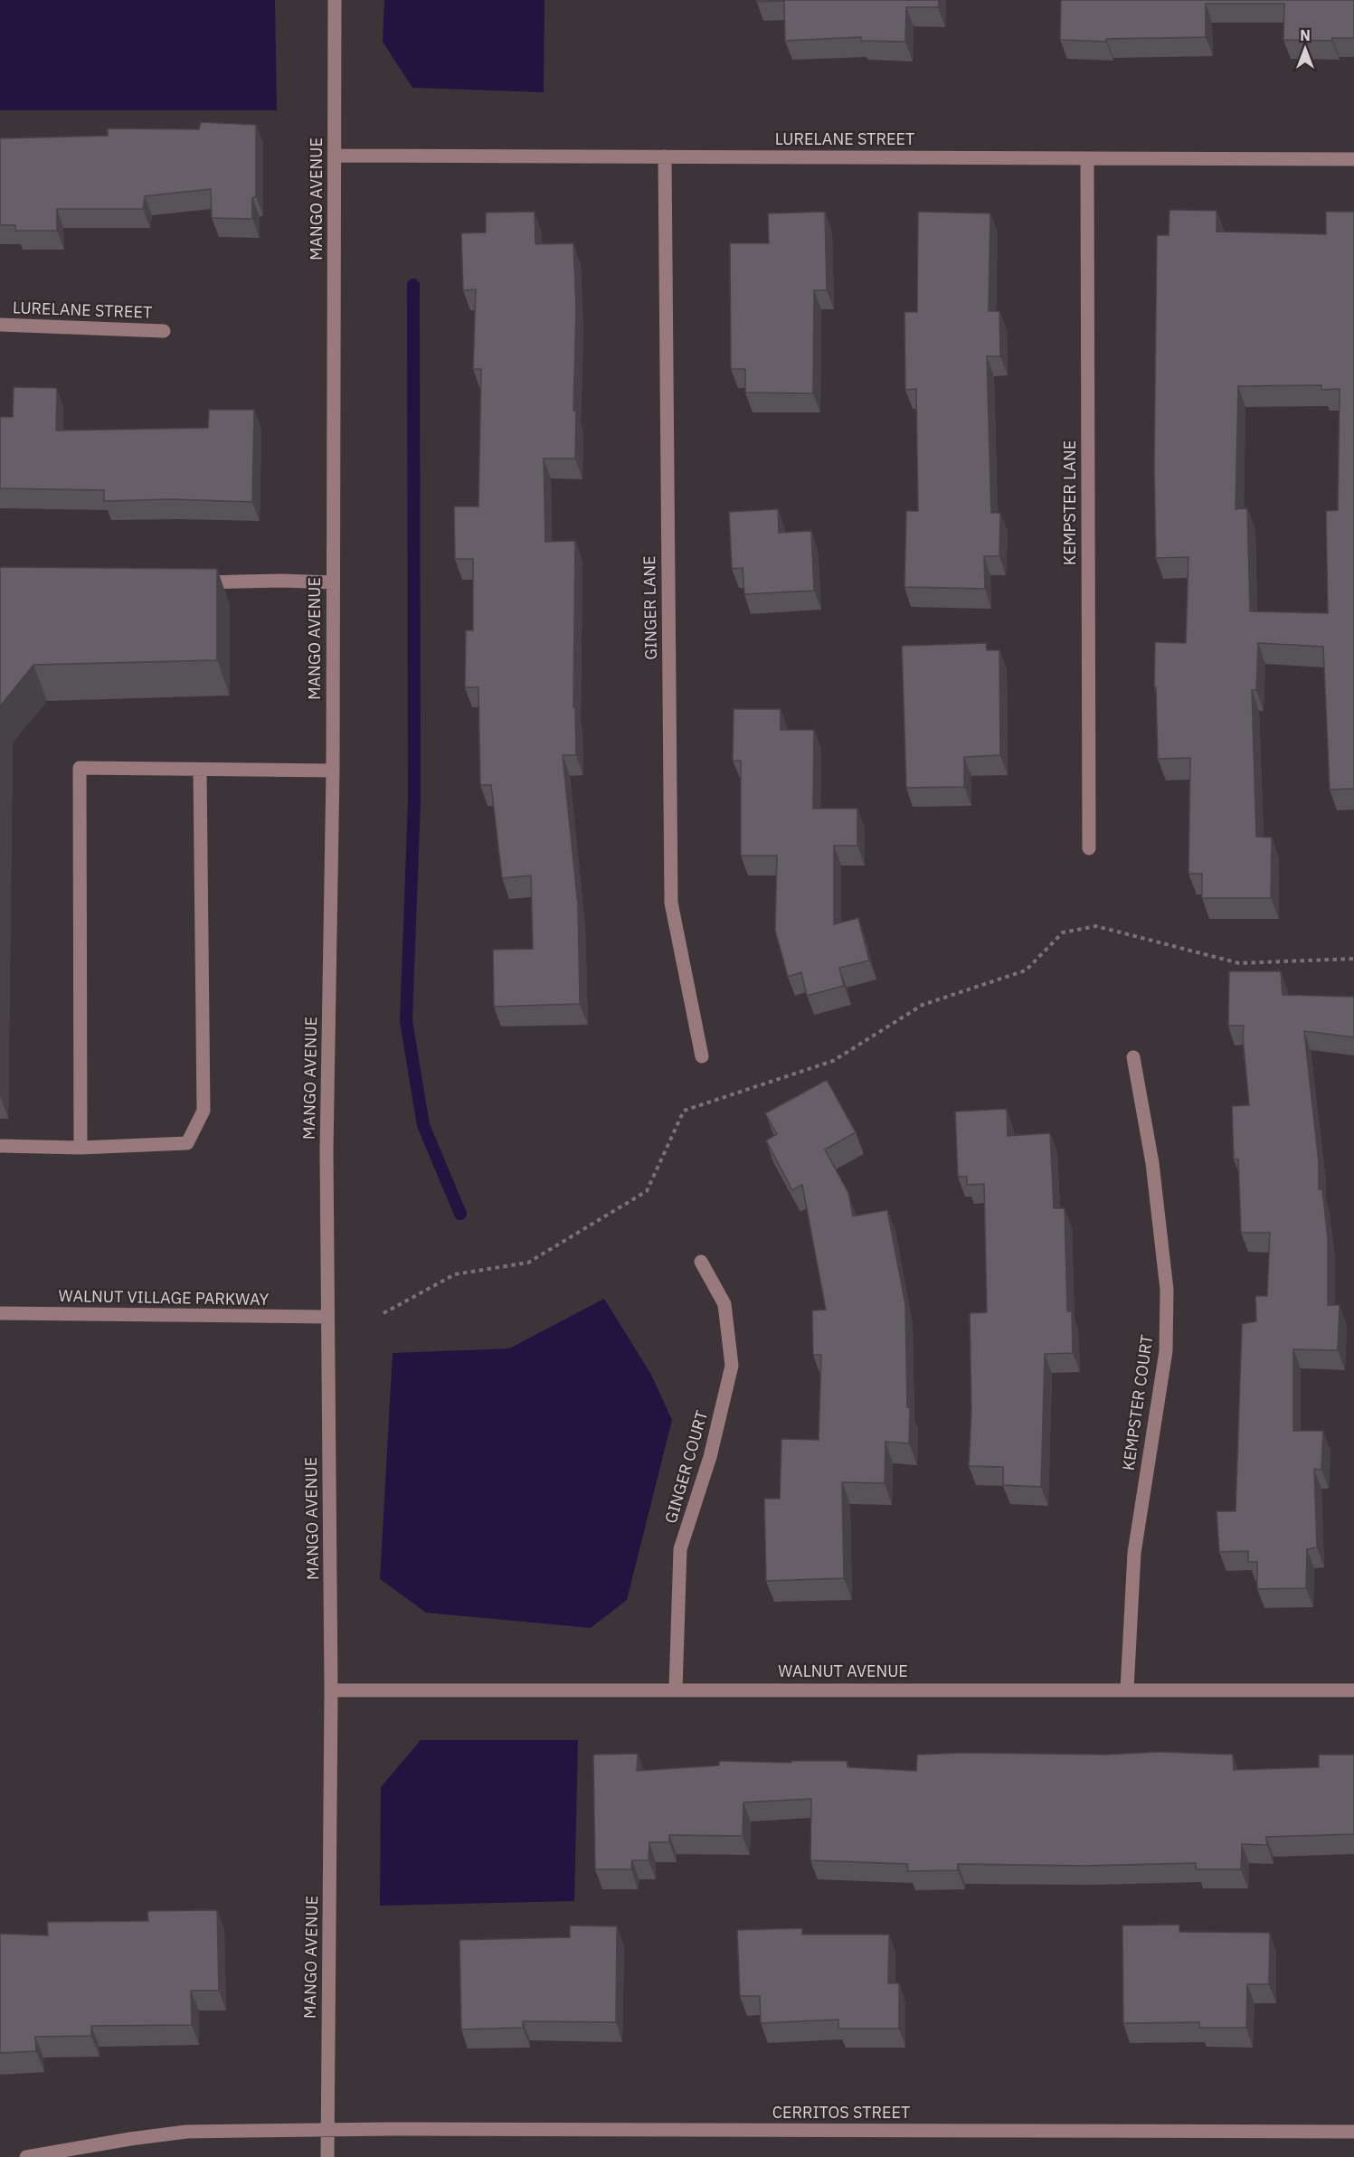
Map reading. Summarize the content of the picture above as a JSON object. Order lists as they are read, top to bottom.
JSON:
{
  "streets": {
    "street": [
      "LURELANE STREET",
      "MANGO AVENUE",
      "KEMPSTER LANE",
      "GINGER LANE",
      "WALNUT VILLAGE PARKWAY",
      "KEMPSTER COURT",
      "GINGER COURT",
      "WALNUT AVENUE",
      "CERRITOS STREET"
    ]
  },
  "crossings": [
    ["LURELANE STREET", "MANGO AVENUE"],
    ["LURELANE STREET", "KEMPSTER LANE"],
    ["LURELANE STREET", "GINGER LANE"],
    ["MANGO AVENUE", "WALNUT VILLAGE PARKWAY"],
    ["MANGO AVENUE", "WALNUT AVENUE"],
    ["MANGO AVENUE", "CERRITOS STREET"],
    ["KEMPSTER COURT", "WALNUT AVENUE"],
    ["GINGER COURT", "WALNUT AVENUE"]
  ],
  "north": "top"
}
